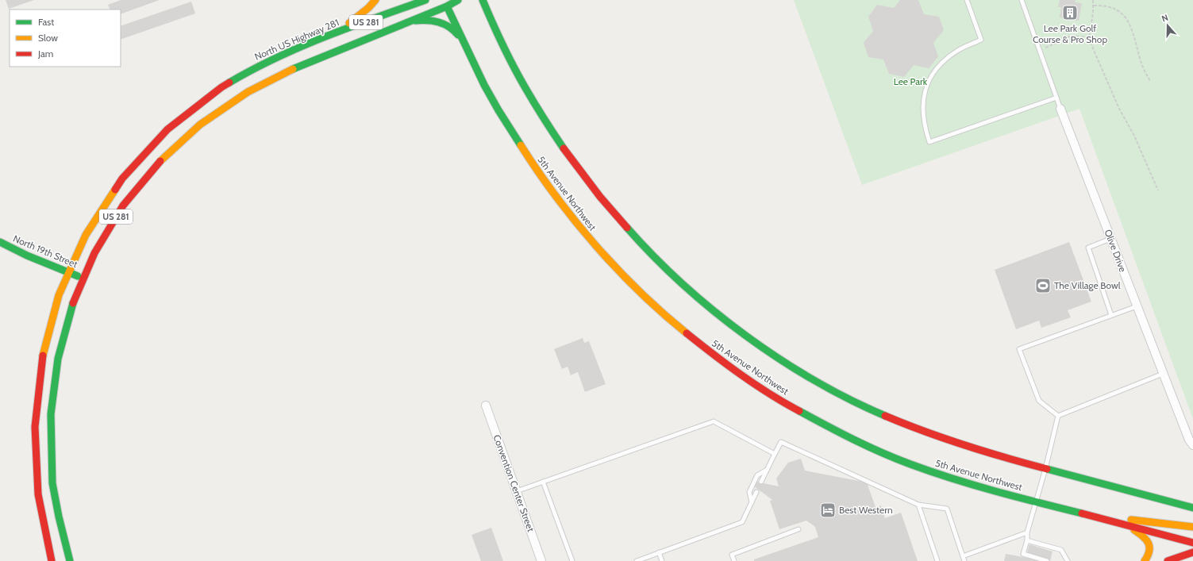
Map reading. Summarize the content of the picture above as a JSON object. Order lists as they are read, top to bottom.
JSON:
{
  "streets": {
    "main road": [
      "US 281",
      "North US Highway 281",
      "5th Avenue Northwest",
      "North 19th Street"
    ],
    "street": ["Olive Drive", "Convention Center Street"]
  },
  "crossings": [
    ["US 281", "North US Highway 281"],
    ["US 281", "5th Avenue Northwest"],
    ["US 281", "North 19th Street"],
    ["North US Highway 281", "North 19th Street"]
  ],
  "parks": ["Lee Park"],
  "places": {
    "building": ["Lee Park Golf Course & Pro Shop"],
    "sports": ["The Village Bowl"],
    "hotel": ["Best Western"]
  },
  "legend": ["Fast", "Slow", "Jam"],
  "north": "top"
}
